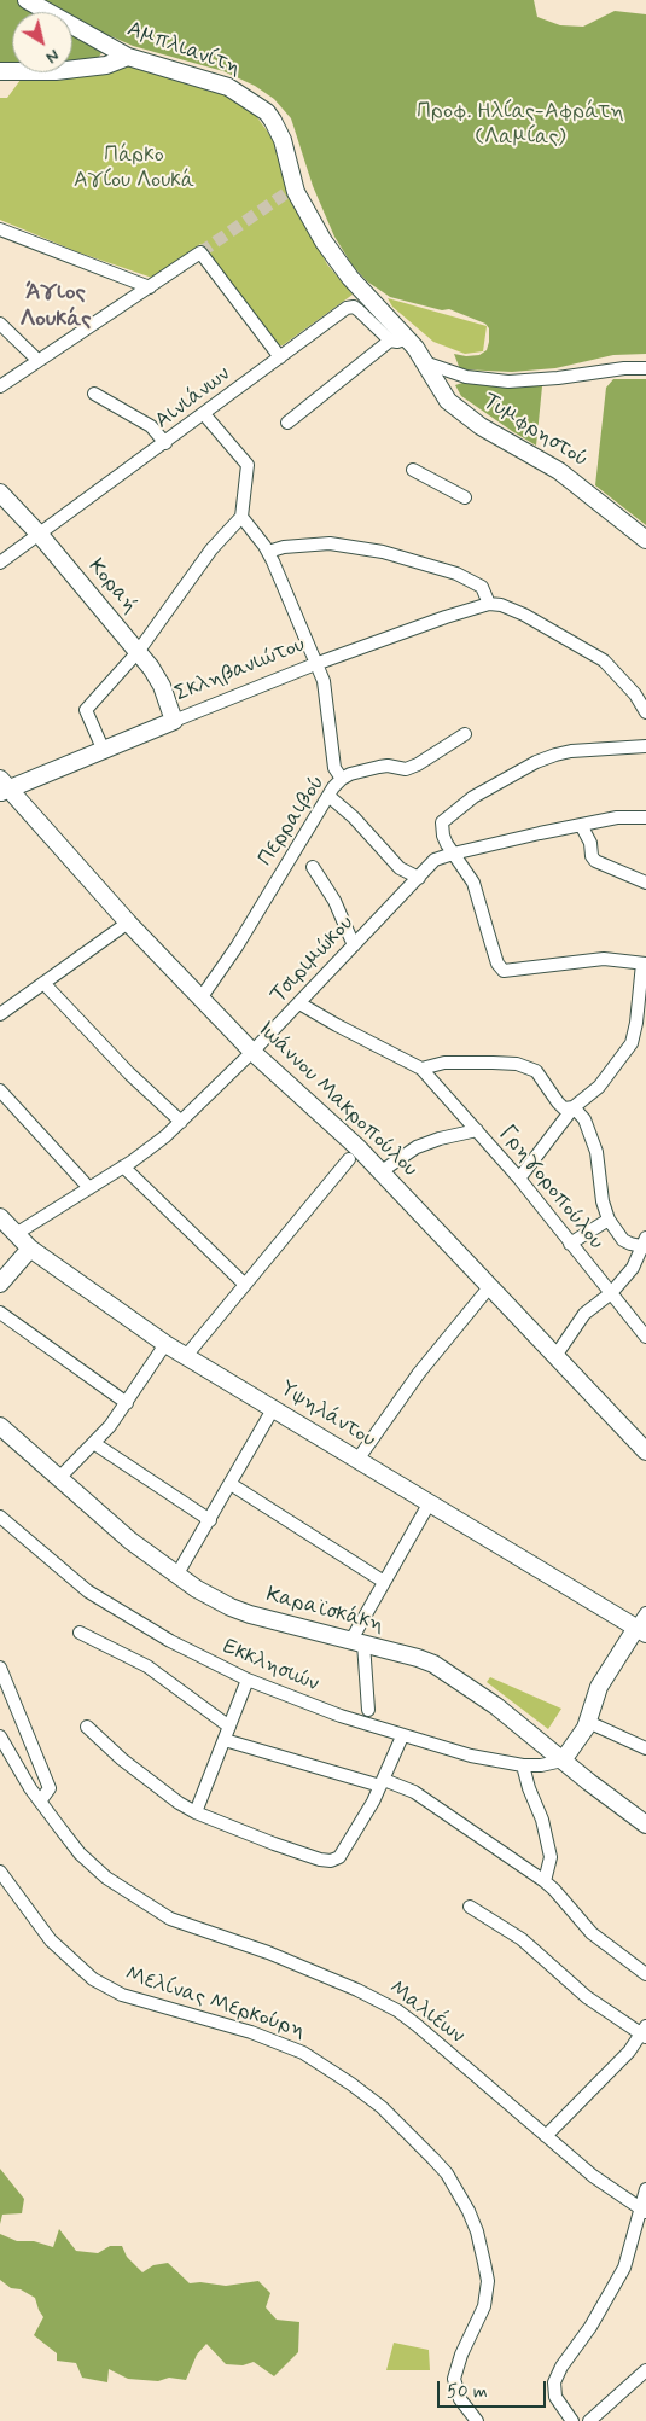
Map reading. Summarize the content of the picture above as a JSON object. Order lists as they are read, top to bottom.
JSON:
{
  "streets": {
    "street": [
      "Αμπλιανίτη",
      "Αινιάνων",
      "Τυμφρηστού",
      "Κοραή",
      "Σκληβανιώτου",
      "Περραιβού",
      "Τσιριμώκου",
      "Ιωάννου Μακροπούλου",
      "Γρηγοροπούλου",
      "Υψηλάντου",
      "Καραϊσκάκη",
      "Εκκλησιών",
      "Μελίνας Μερκούρη",
      "Μαλιέων"
    ]
  },
  "crossings": [
    ["Αμπλιανίτη", "Τυμφρηστού"],
    ["Αινιάνων", "Κοραή"],
    ["Κοραή", "Σκληβανιώτου"],
    ["Σκληβανιώτου", "Ιωάννου Μακροπούλου"],
    ["Περραιβού", "Ιωάννου Μακροπούλου"],
    ["Τσιριμώκου", "Ιωάννου Μακροπούλου"],
    ["Τσιριμώκου", "Υψηλάντου"],
    ["Καραϊσκάκη", "Εκκλησιών"]
  ],
  "districts": ["Άγιος Λουκάς"],
  "parks": ["Προφ. Ηλίας-Αφράτη (Λαμίας)", "Πάρκο Αγίου Λουκά"],
  "scale_bar": "50 m",
  "north": "bottom right"
}
